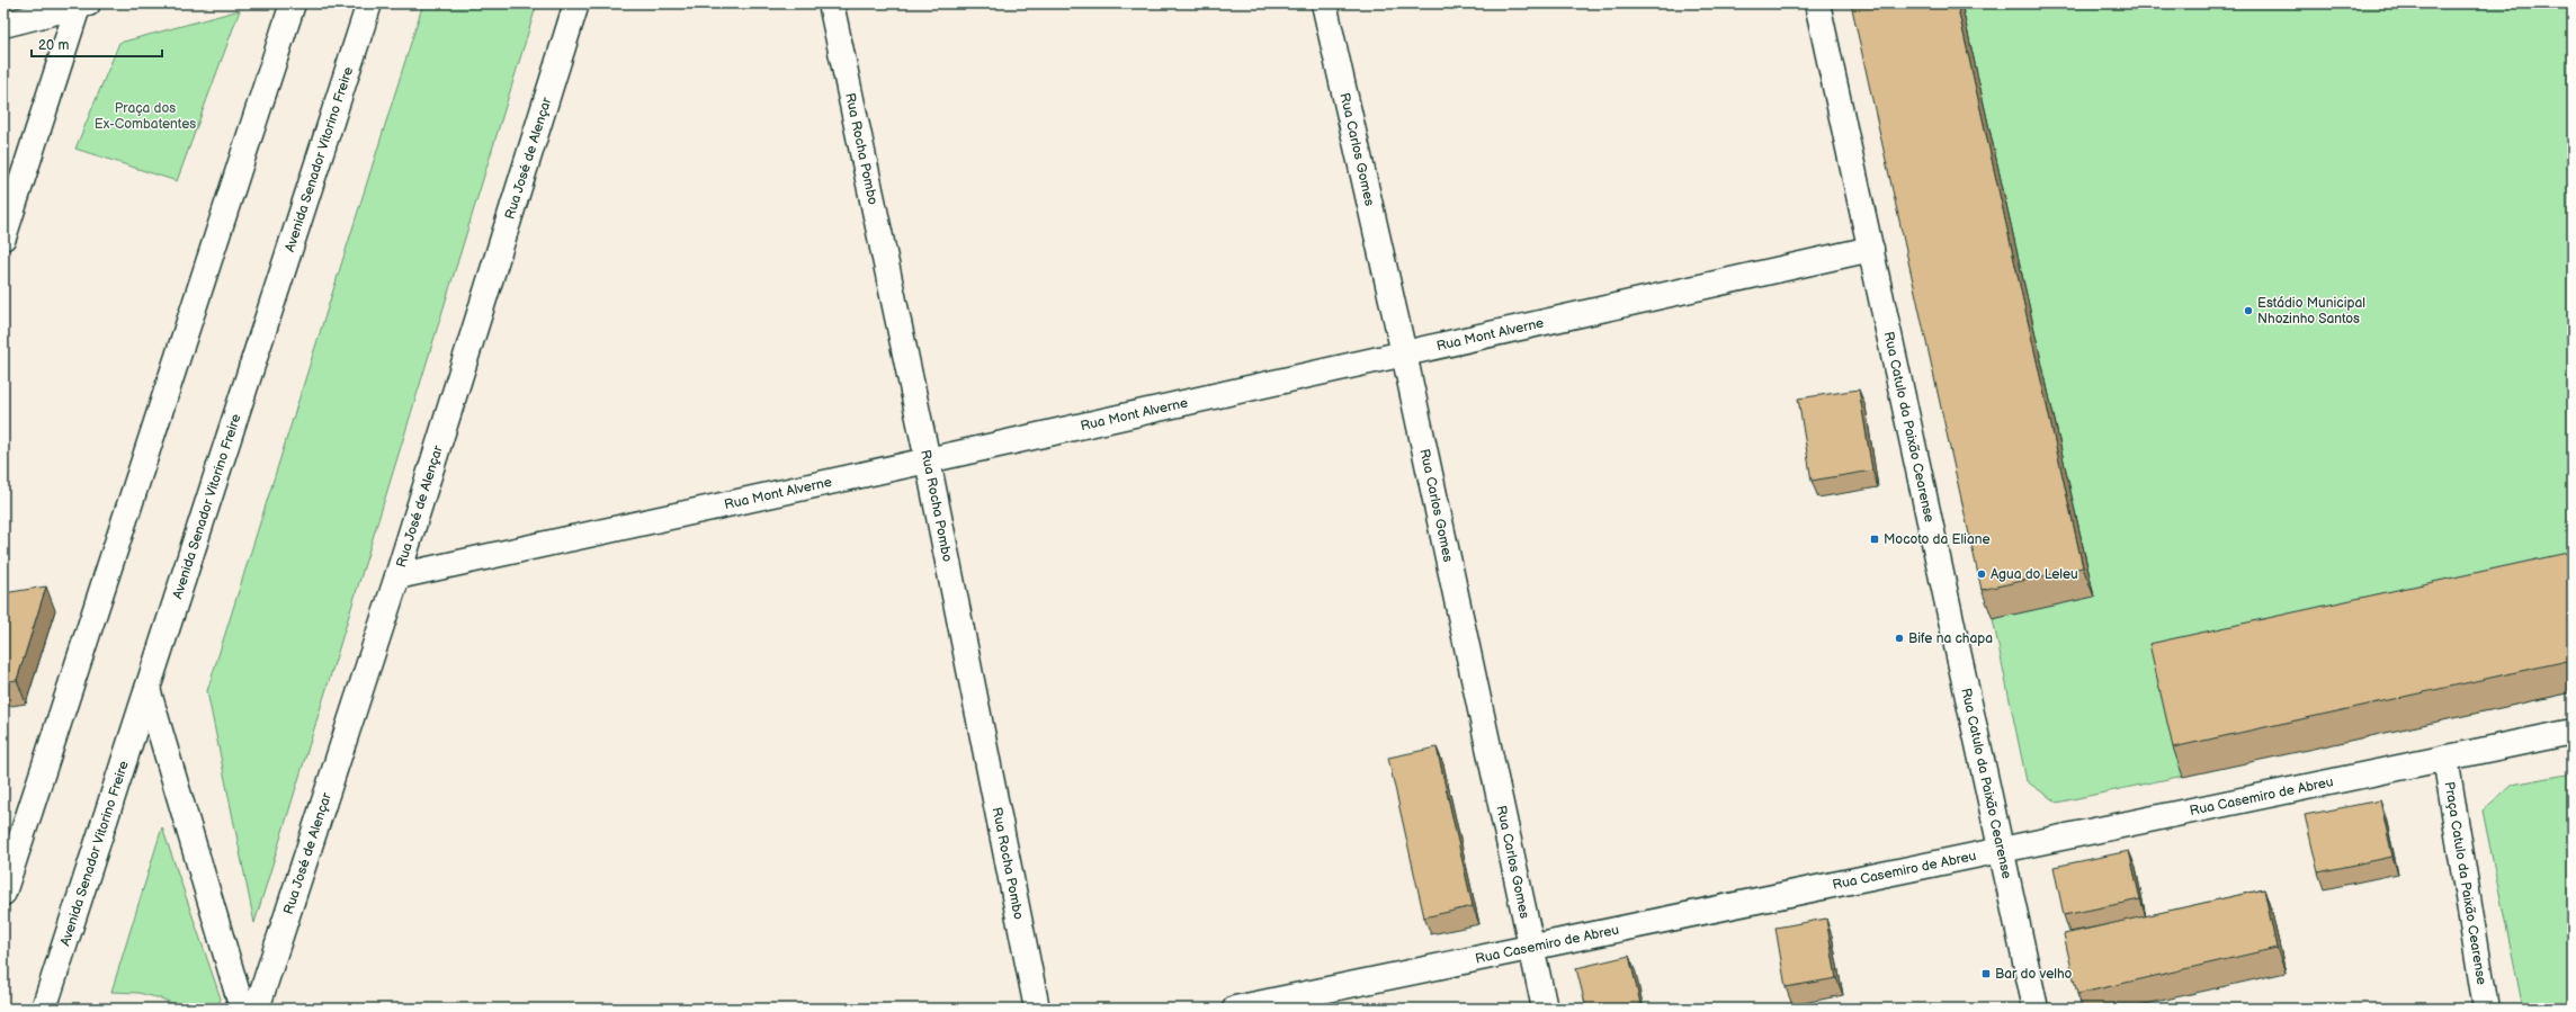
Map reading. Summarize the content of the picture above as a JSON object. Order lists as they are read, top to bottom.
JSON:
{
  "streets": {
    "street": [
      "Rua Rocha Pombo",
      "Rua Carlos Gomes",
      "Avenida Senador Vitorino Freire",
      "Rua José de Alençar",
      "Rua Mont Alverne",
      "Rua Catulo da Paixão Cearense",
      "Rua Casemiro de Abreu",
      "Praça Catulo da Paixão Cearense"
    ]
  },
  "crossings": [
    ["Rua Rocha Pombo", "Rua Mont Alverne"],
    ["Rua Carlos Gomes", "Rua Mont Alverne"],
    ["Rua Carlos Gomes", "Rua Casemiro de Abreu"],
    ["Rua José de Alençar", "Rua Mont Alverne"],
    ["Rua Mont Alverne", "Rua Catulo da Paixão Cearense"],
    ["Rua Catulo da Paixão Cearense", "Rua Casemiro de Abreu"],
    ["Rua Casemiro de Abreu", "Praça Catulo da Paixão Cearense"]
  ],
  "parks": ["Praça dos Ex-Combatentes"],
  "places": {
    "other": ["Estádio Municipal Nhozinho Santos", "Agua do Leleu", "Bife na chapa"],
    "transit": ["Mocoto da Eliane", "Bar do velho"]
  },
  "scale_bar": "20 m"
}
